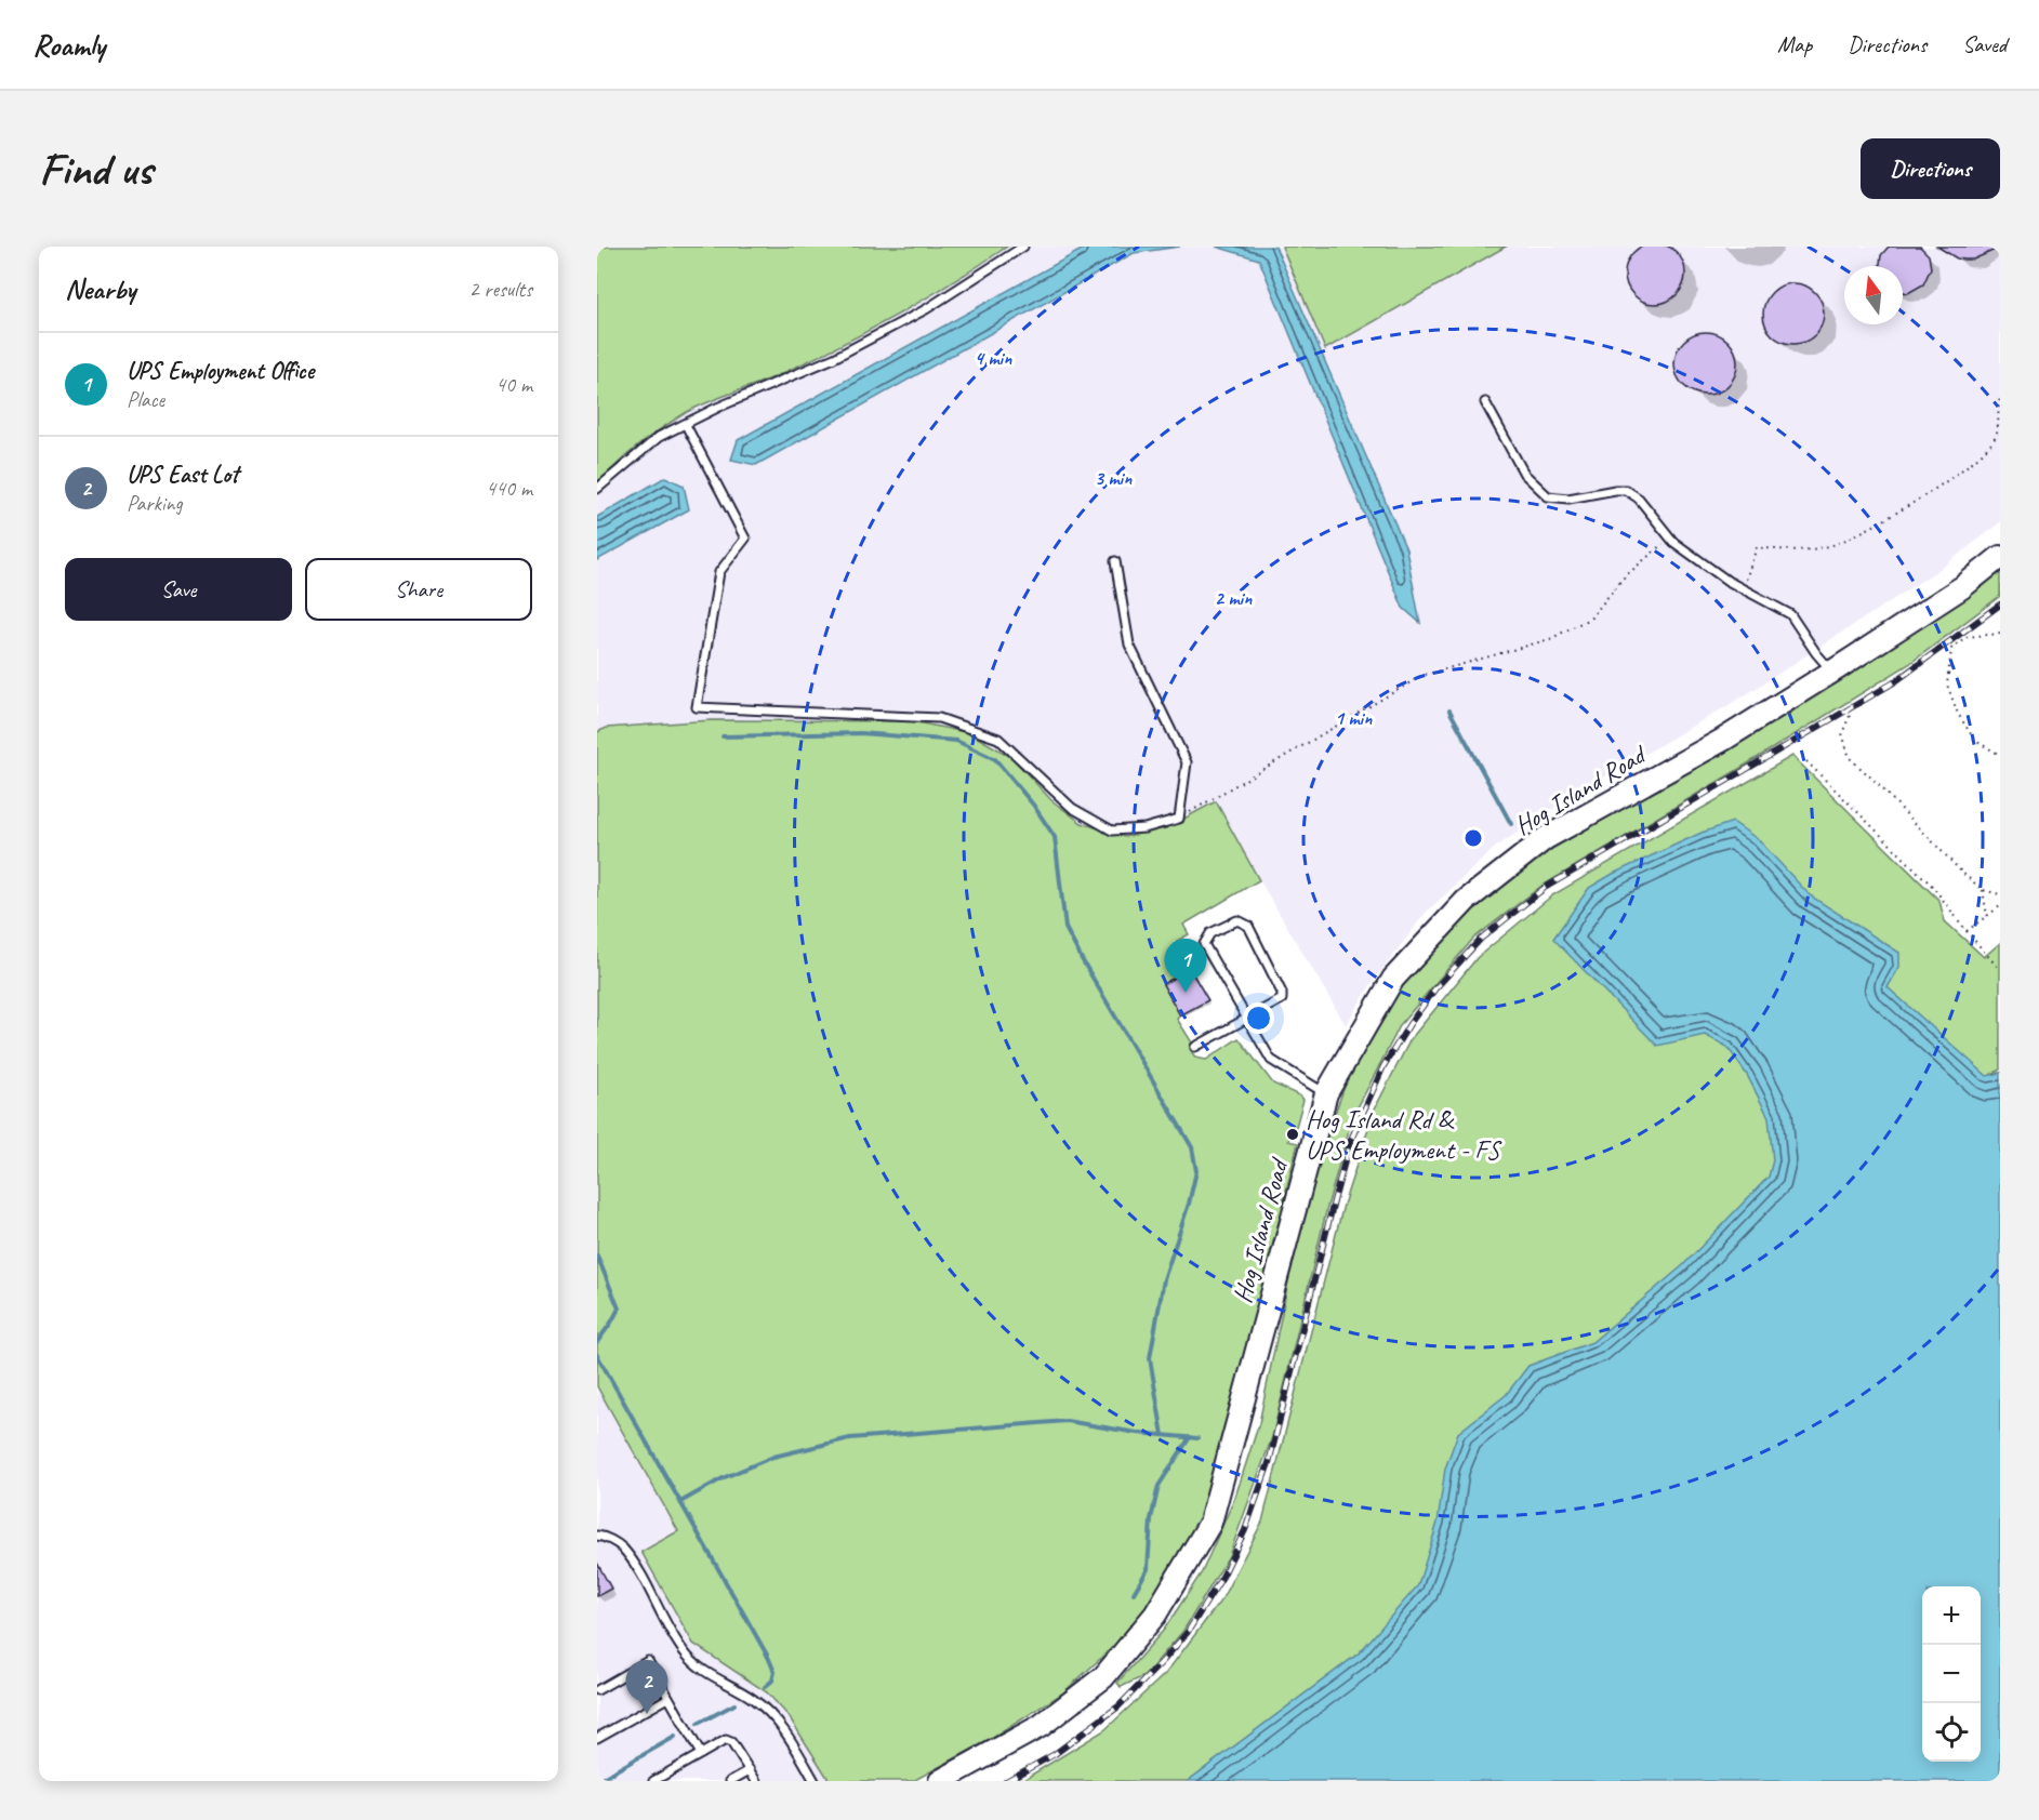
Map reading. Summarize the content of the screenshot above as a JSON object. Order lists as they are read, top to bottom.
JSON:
{
  "streets": {
    "street": ["Hog Island Road"]
  },
  "places": ["Hog Island Rd & UPS Employment - FS"],
  "north": "top",
  "page": {
    "header": "Roamly",
    "nav": ["Map", "Directions", "Saved"],
    "buttons": [
      "Directions",
      ["Save", "Share"]
    ],
    "title": "Find us",
    "heading": ["Nearby", "2 results"],
    "list": [
      {
        "mark": "1",
        "name": "UPS Employment Office",
        "note": "Place",
        "value": "40 m"
      },
      {
        "mark": "2",
        "name": "UPS East Lot",
        "note": "Parking",
        "value": "440 m"
      }
    ],
    "pins": ["1", "2"],
    "map_buttons": ["+", "−"]
  },
  "rings": [
    "4 min",
    "3 min",
    "2 min",
    "1 min"
  ]
}
